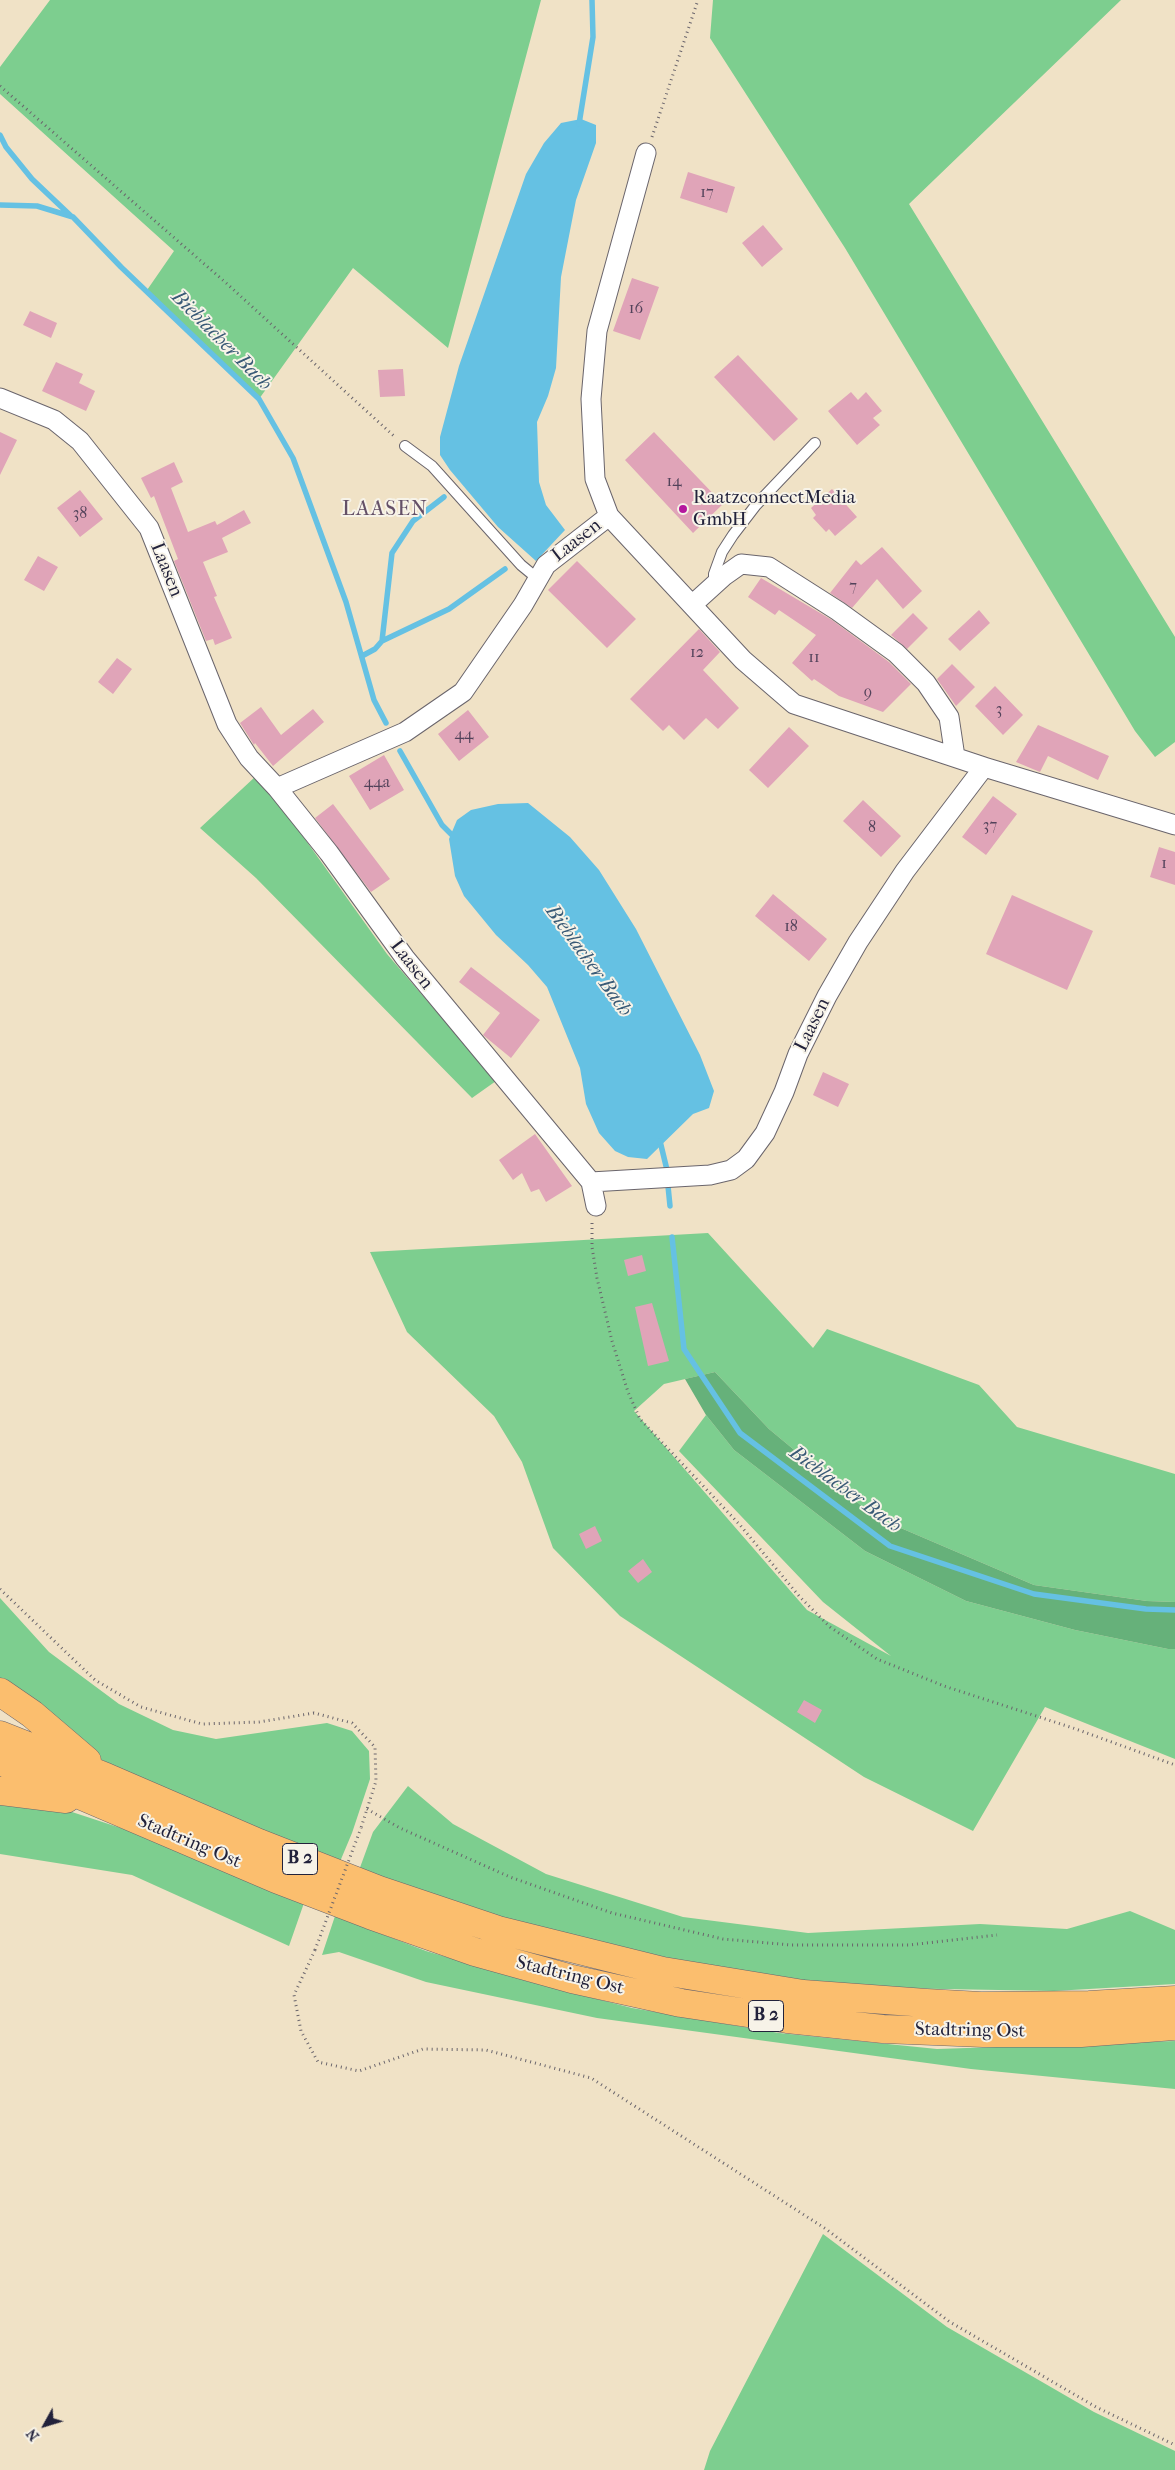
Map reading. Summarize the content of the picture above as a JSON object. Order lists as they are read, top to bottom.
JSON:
{
  "streets": {
    "highway": ["Stadtring Ost", "B 2"],
    "street": ["Laasen"]
  },
  "crossings": [
    ["Stadtring Ost", "B 2"]
  ],
  "districts": ["LAASEN"],
  "water": ["Bieblacher Bach"],
  "places": ["RaatzconnectMedia GmbH"],
  "house_numbers": [
    "17",
    "16",
    "14",
    "38",
    "7",
    "12",
    "11",
    "9",
    "3",
    "44",
    "44a",
    "37",
    "8",
    "1",
    "18"
  ],
  "north": "bottom left"
}
